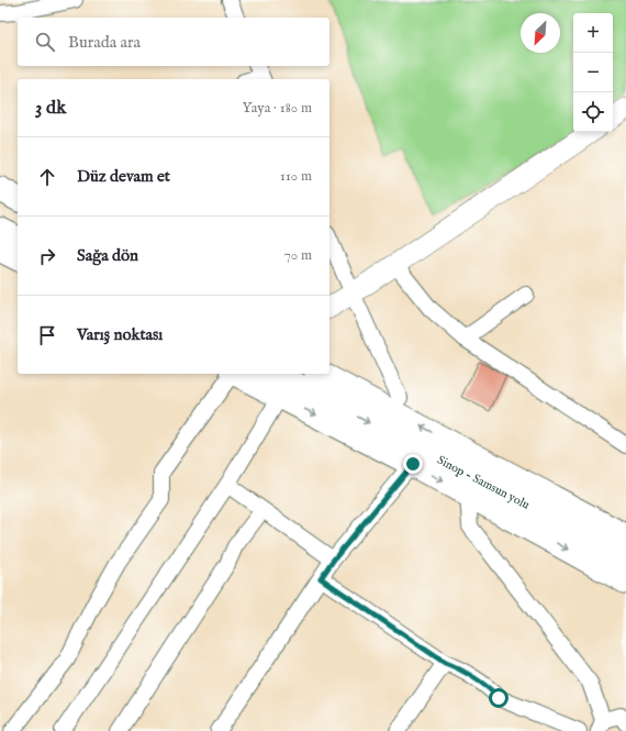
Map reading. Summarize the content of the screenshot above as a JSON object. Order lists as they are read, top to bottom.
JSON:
{
  "streets": {
    "highway": ["Sinop - Samsun yolu"]
  },
  "north": "bottom left",
  "page": {
    "map_buttons": ["+", "−"],
    "search": "Burada ara",
    "heading": ["3 dk", "Yaya · 180 m"],
    "list": [
      ["Düz devam et", "110 m"],
      ["Sağa dön", "70 m"],
      "Varış noktası"
    ]
  }
}
